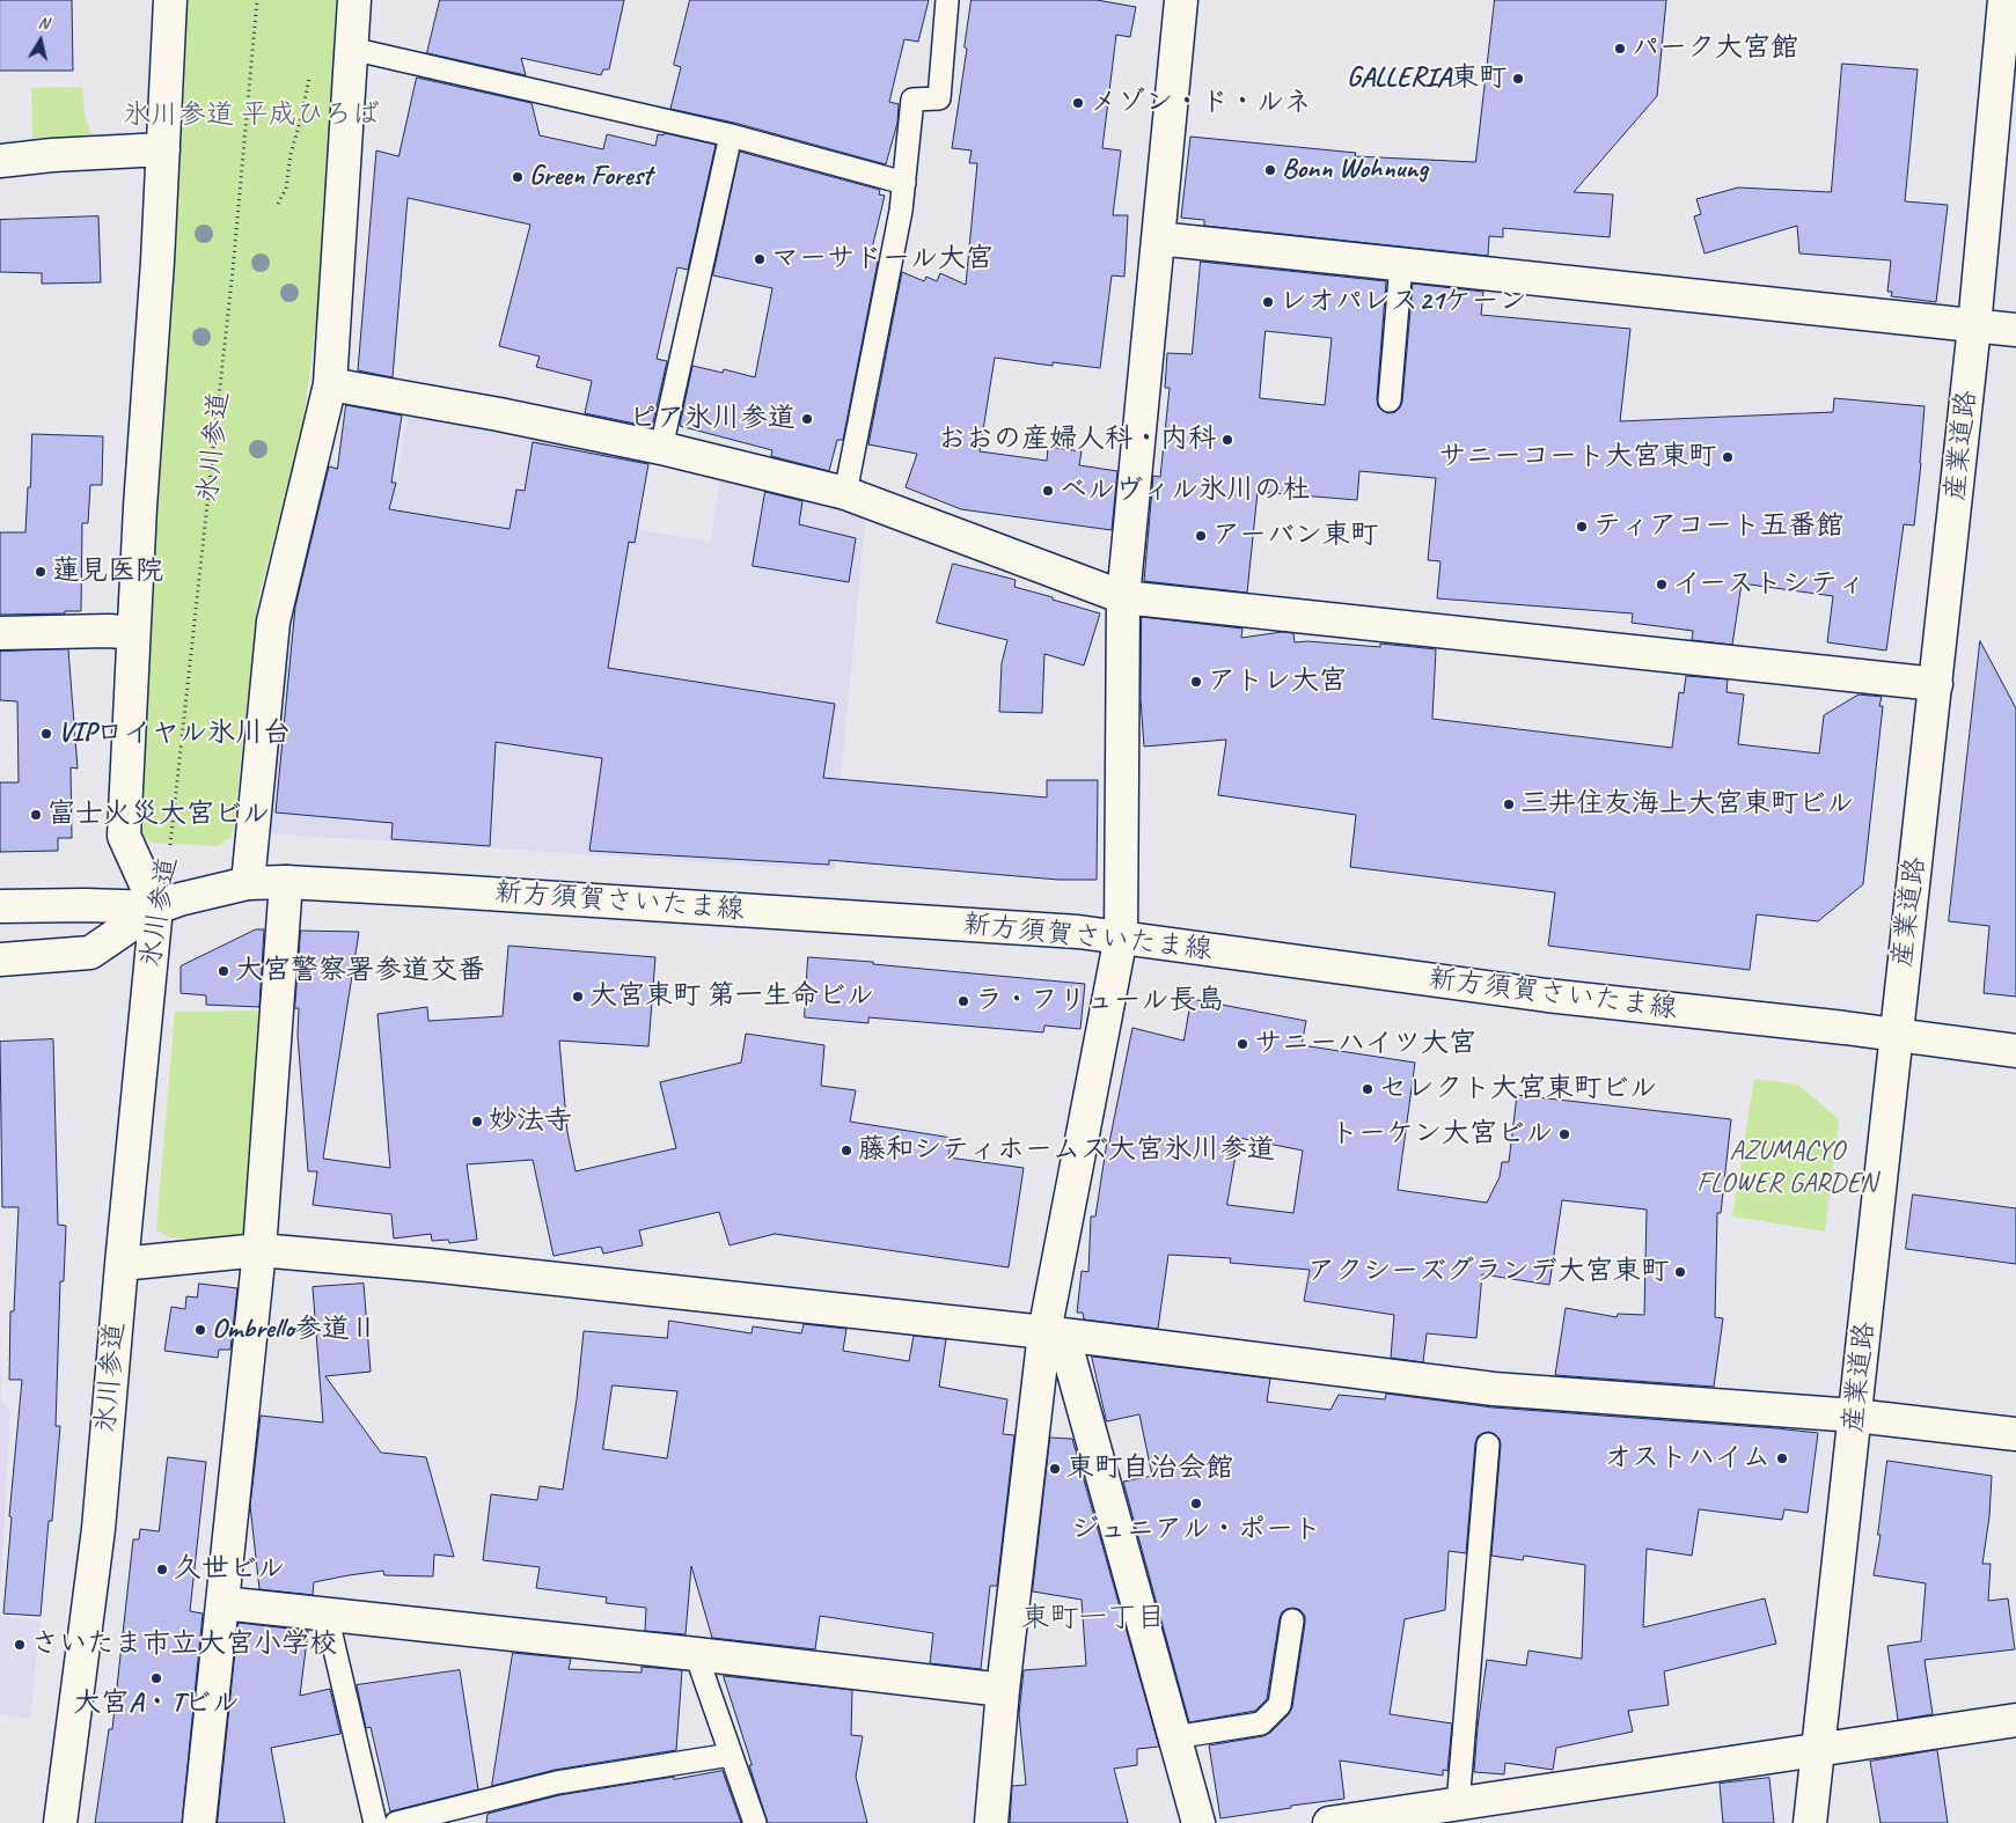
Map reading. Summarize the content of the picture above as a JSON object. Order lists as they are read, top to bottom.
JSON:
{
  "streets": {
    "street": ["産業道路", "氷川参道", "新方須賀さいたま線"]
  },
  "crossings": [
    ["産業道路", "新方須賀さいたま線"],
    ["氷川参道", "新方須賀さいたま線"]
  ],
  "districts": ["東町一丁目"],
  "parks": ["氷川参道 平成ひろば", "AZUMACYO FLOWER GARDEN"],
  "places": [
    "パーク大宮館",
    "GALLERIA東町",
    "メゾン・ド・ルネ",
    "Bonn Wohnung",
    "Green Forest",
    "マーサドール大宮",
    "レオパレス21ケーン",
    "ピア氷川参道",
    "おおの産婦人科・内科",
    "サニーコート大宮東町",
    "ベルヴィル氷川の杜",
    "ティアコート五番館",
    "アーバン東町",
    "蓮見医院",
    "イーストシティ",
    "アトレ大宮",
    "VIPロイヤル氷川台",
    "三井住友海上大宮東町ビル",
    "富士火災大宮ビル",
    "大宮警察署参道交番",
    "大宮東町 第一生命ビル",
    "ラ・フリュール長島",
    "サニーハイツ大宮",
    "セレクト大宮東町ビル",
    "妙法寺",
    "トーケン大宮ビル",
    "藤和シティホームズ大宮氷川参道",
    "アクシーズグランデ大宮東町",
    "Ombrello参道Ⅱ",
    "オストハイム",
    "東町自治会館",
    "ジュニアル・ポート",
    "久世ビル",
    "さいたま市立大宮小学校",
    "大宮A・Tビル"
  ],
  "north": "top"
}
